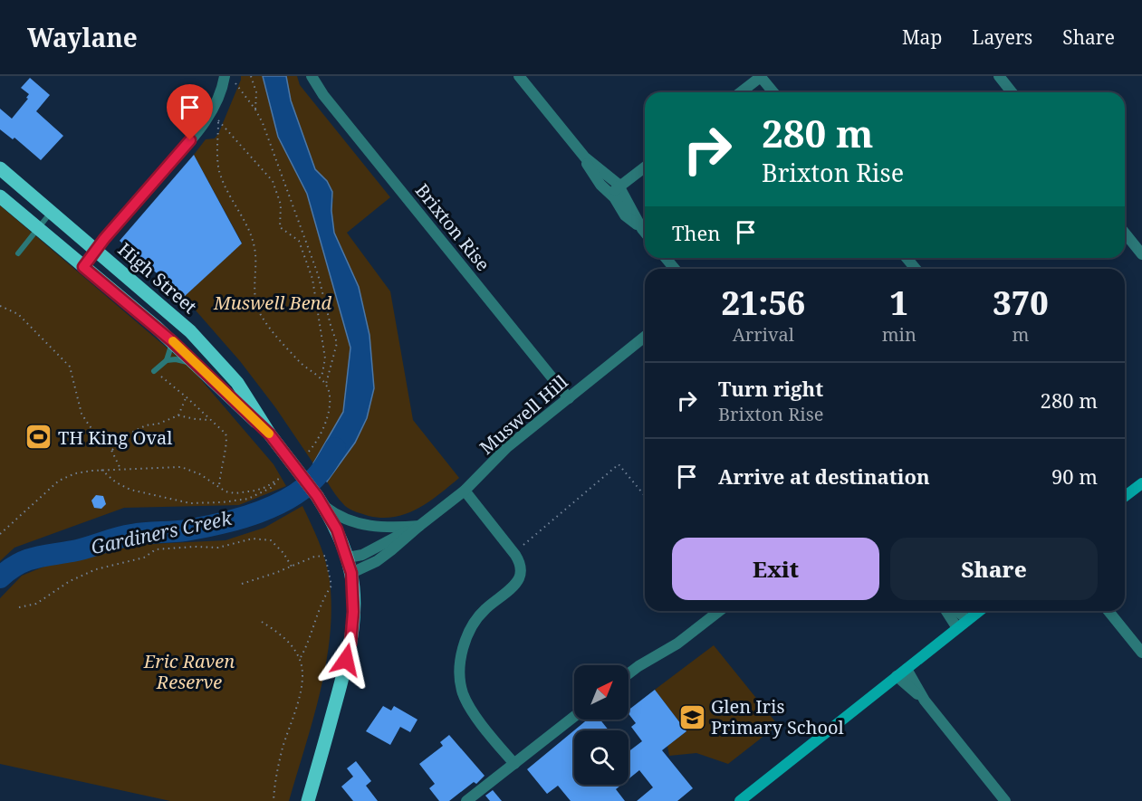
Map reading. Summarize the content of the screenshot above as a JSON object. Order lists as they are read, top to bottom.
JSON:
{
  "streets": {
    "main road": ["High Street"],
    "street": ["Brixton Rise", "Muswell Hill"]
  },
  "crossings": [
    ["Brixton Rise", "Muswell Hill"],
    ["High Street", "Muswell Hill"]
  ],
  "water": ["Gardiners Creek"],
  "parks": ["Muswell Bend", "Eric Raven Reserve"],
  "places": {
    "sports": ["TH King Oval"],
    "school or university": ["Glen Iris Primary School"]
  },
  "north": "top right",
  "page": {
    "header": "Waylane",
    "nav": ["Map", "Layers", "Share"],
    "turn": ["280 m", "Brixton Rise"],
    "then": "Then",
    "eta": [
      "21:56",
      "Arrival",
      "1",
      "min",
      "370",
      "m"
    ],
    "list": [
      {
        "name": "Turn right",
        "note": "Brixton Rise",
        "value": "280 m"
      },
      {
        "name": "Arrive at destination",
        "value": "90 m"
      }
    ],
    "buttons": ["Exit", "Share"]
  }
}
